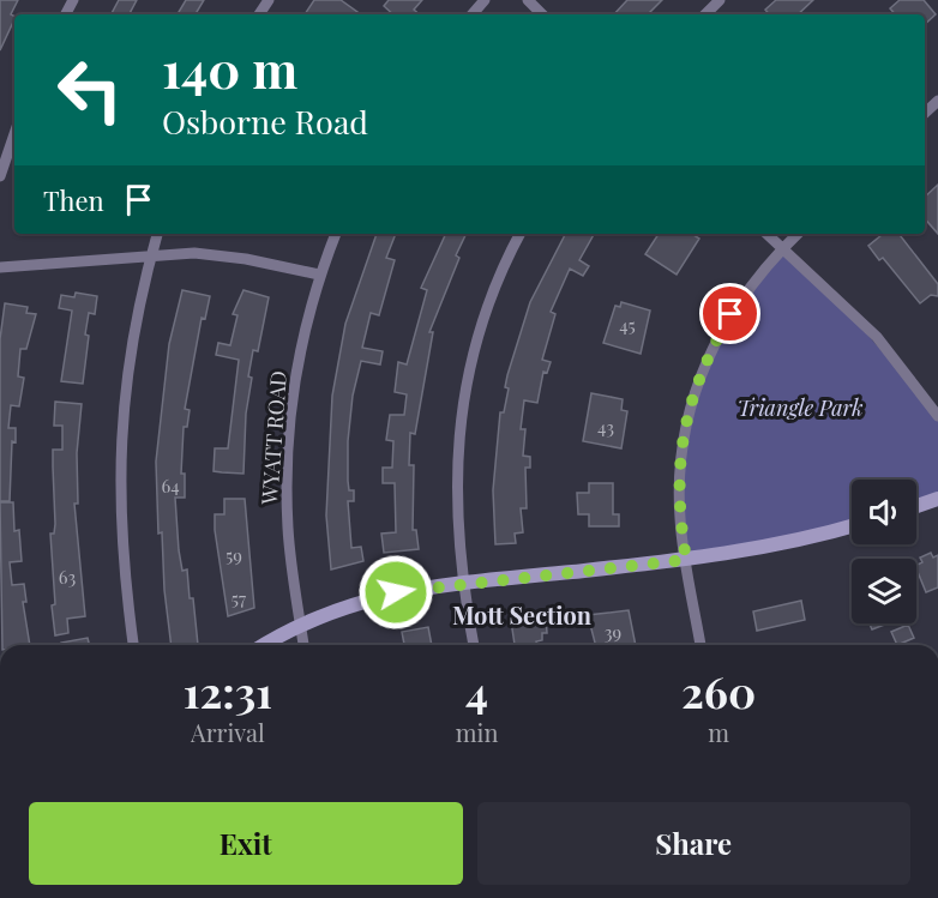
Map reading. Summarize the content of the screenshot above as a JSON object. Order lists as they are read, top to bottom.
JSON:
{
  "streets": {
    "street": ["WYATT ROAD"]
  },
  "districts": ["Mott Section"],
  "parks": ["Triangle Park"],
  "house_numbers": [
    "45",
    "43",
    "64",
    "59",
    "63",
    "57",
    "39"
  ],
  "page": {
    "turn": ["140 m", "Osborne Road"],
    "then": "Then",
    "eta": [
      "12:31",
      "Arrival",
      "4",
      "min",
      "260",
      "m"
    ],
    "buttons": ["Exit", "Share"]
  }
}
